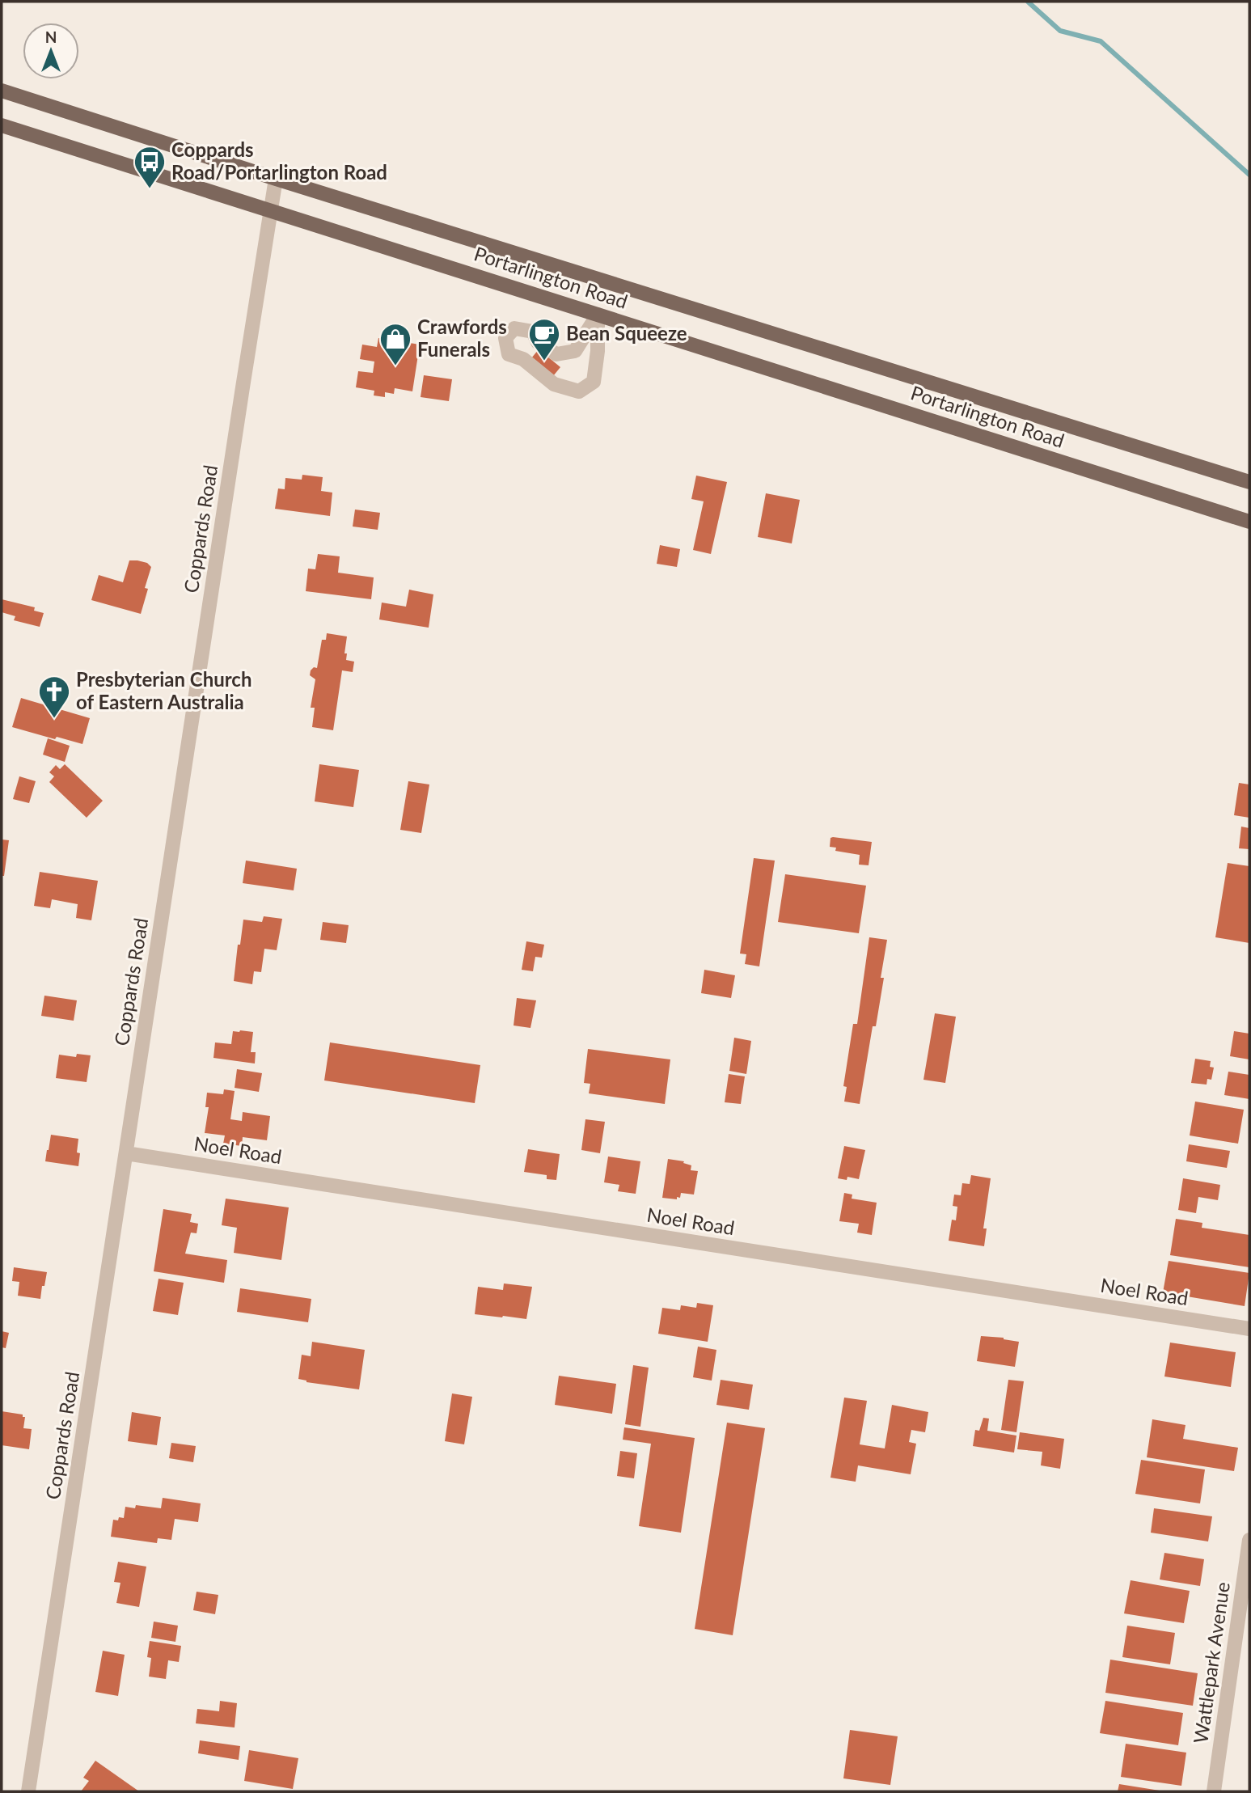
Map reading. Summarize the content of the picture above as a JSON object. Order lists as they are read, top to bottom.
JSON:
{
  "streets": {
    "main road": ["Portarlington Road"],
    "street": ["Coppards Road", "Noel Road", "Wattlepark Avenue"]
  },
  "crossings": [
    ["Portarlington Road", "Coppards Road"],
    ["Coppards Road", "Noel Road"]
  ],
  "places": {
    "bus stop": ["Coppards Road/Portarlington Road"],
    "cafe": ["Bean Squeeze"],
    "shop": ["Crawfords Funerals"],
    "church": ["Presbyterian Church of Eastern Australia"]
  },
  "north": "top"
}
